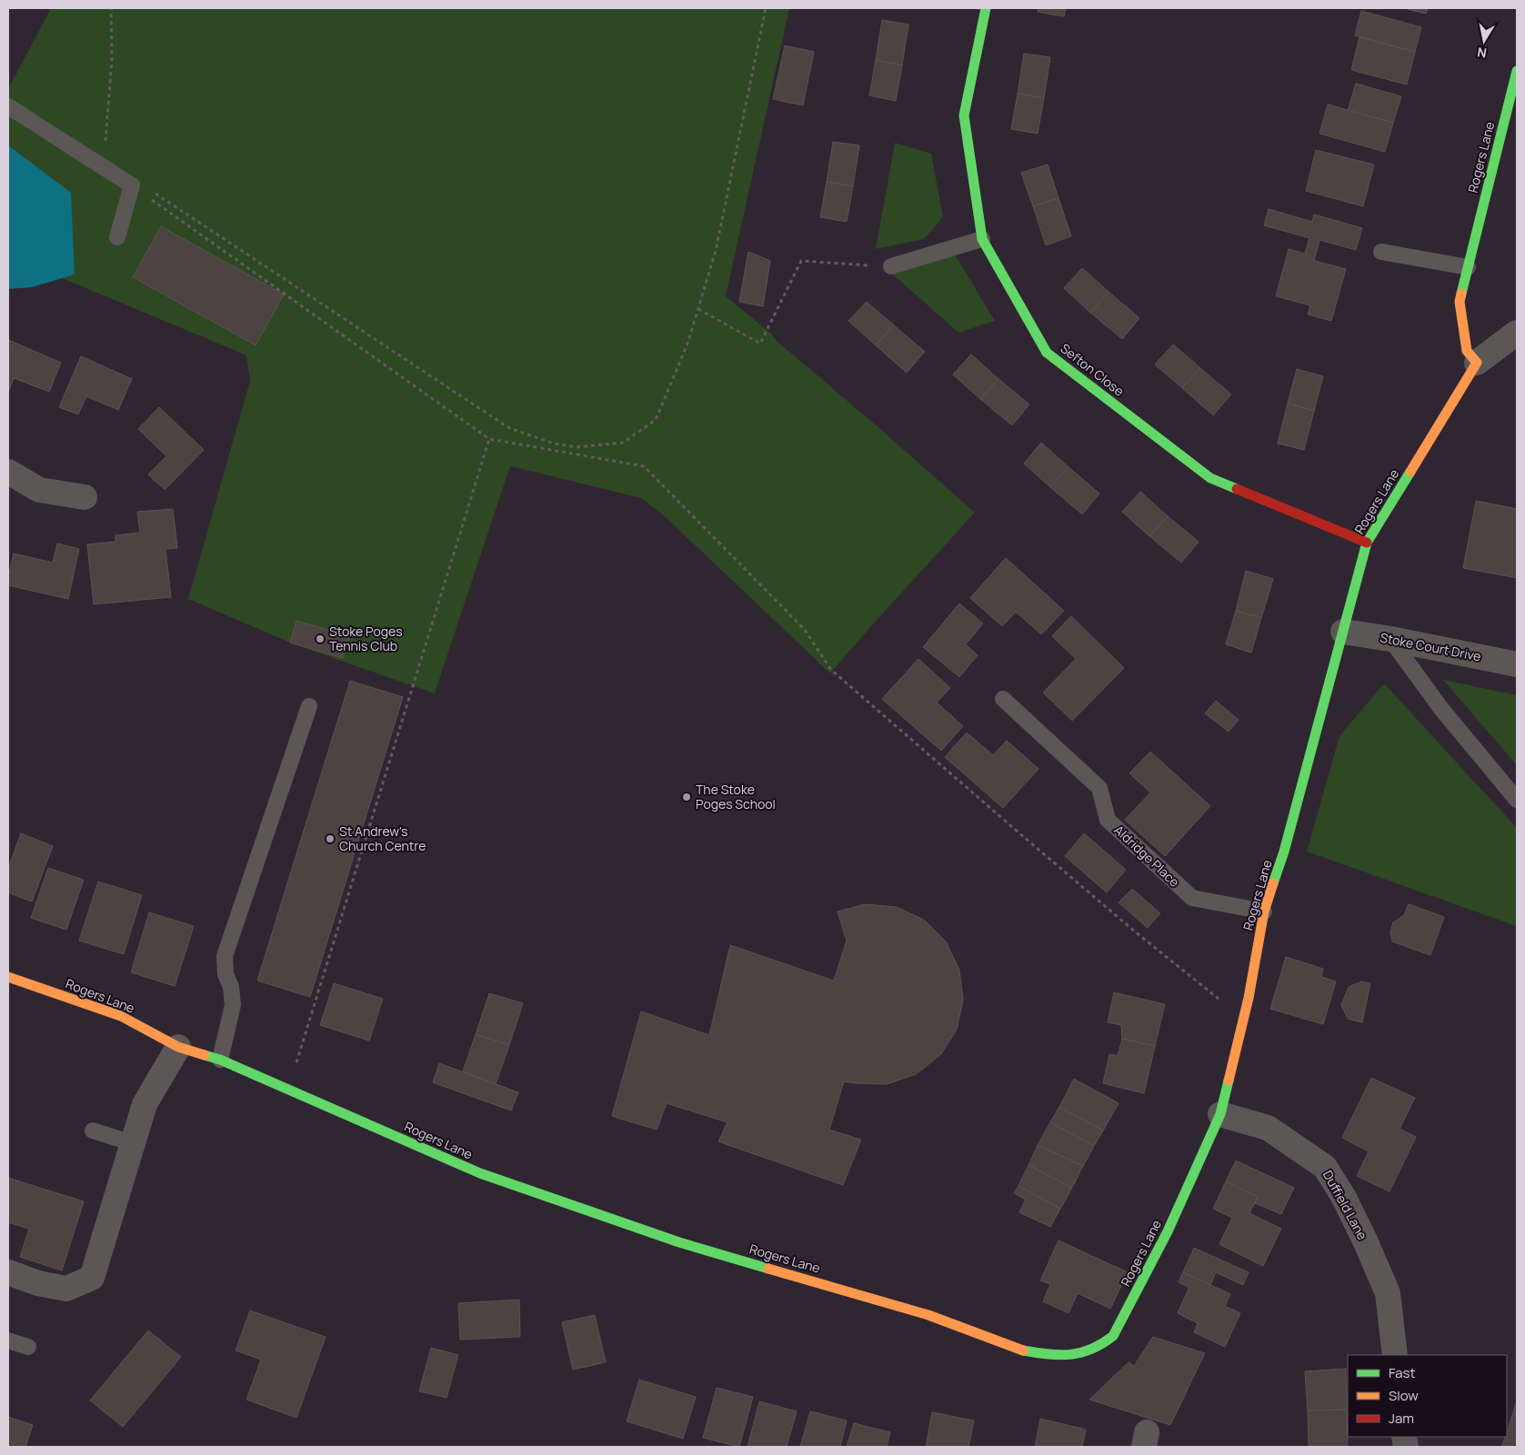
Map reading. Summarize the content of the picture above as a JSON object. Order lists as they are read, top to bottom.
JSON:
{
  "streets": {
    "street": [
      "Rogers Lane",
      "Sefton Close",
      "Stoke Court Drive",
      "Duffield Lane"
    ],
    "lane": ["Aldridge Place"]
  },
  "crossings": [
    ["Rogers Lane", "Sefton Close"],
    ["Rogers Lane", "Stoke Court Drive"],
    ["Rogers Lane", "Aldridge Place"],
    ["Rogers Lane", "Duffield Lane"]
  ],
  "places": ["Stoke Poges Tennis Club", "The Stoke Poges School", "St Andrew's Church Centre"],
  "legend": ["Fast", "Slow", "Jam"],
  "north": "bottom"
}
